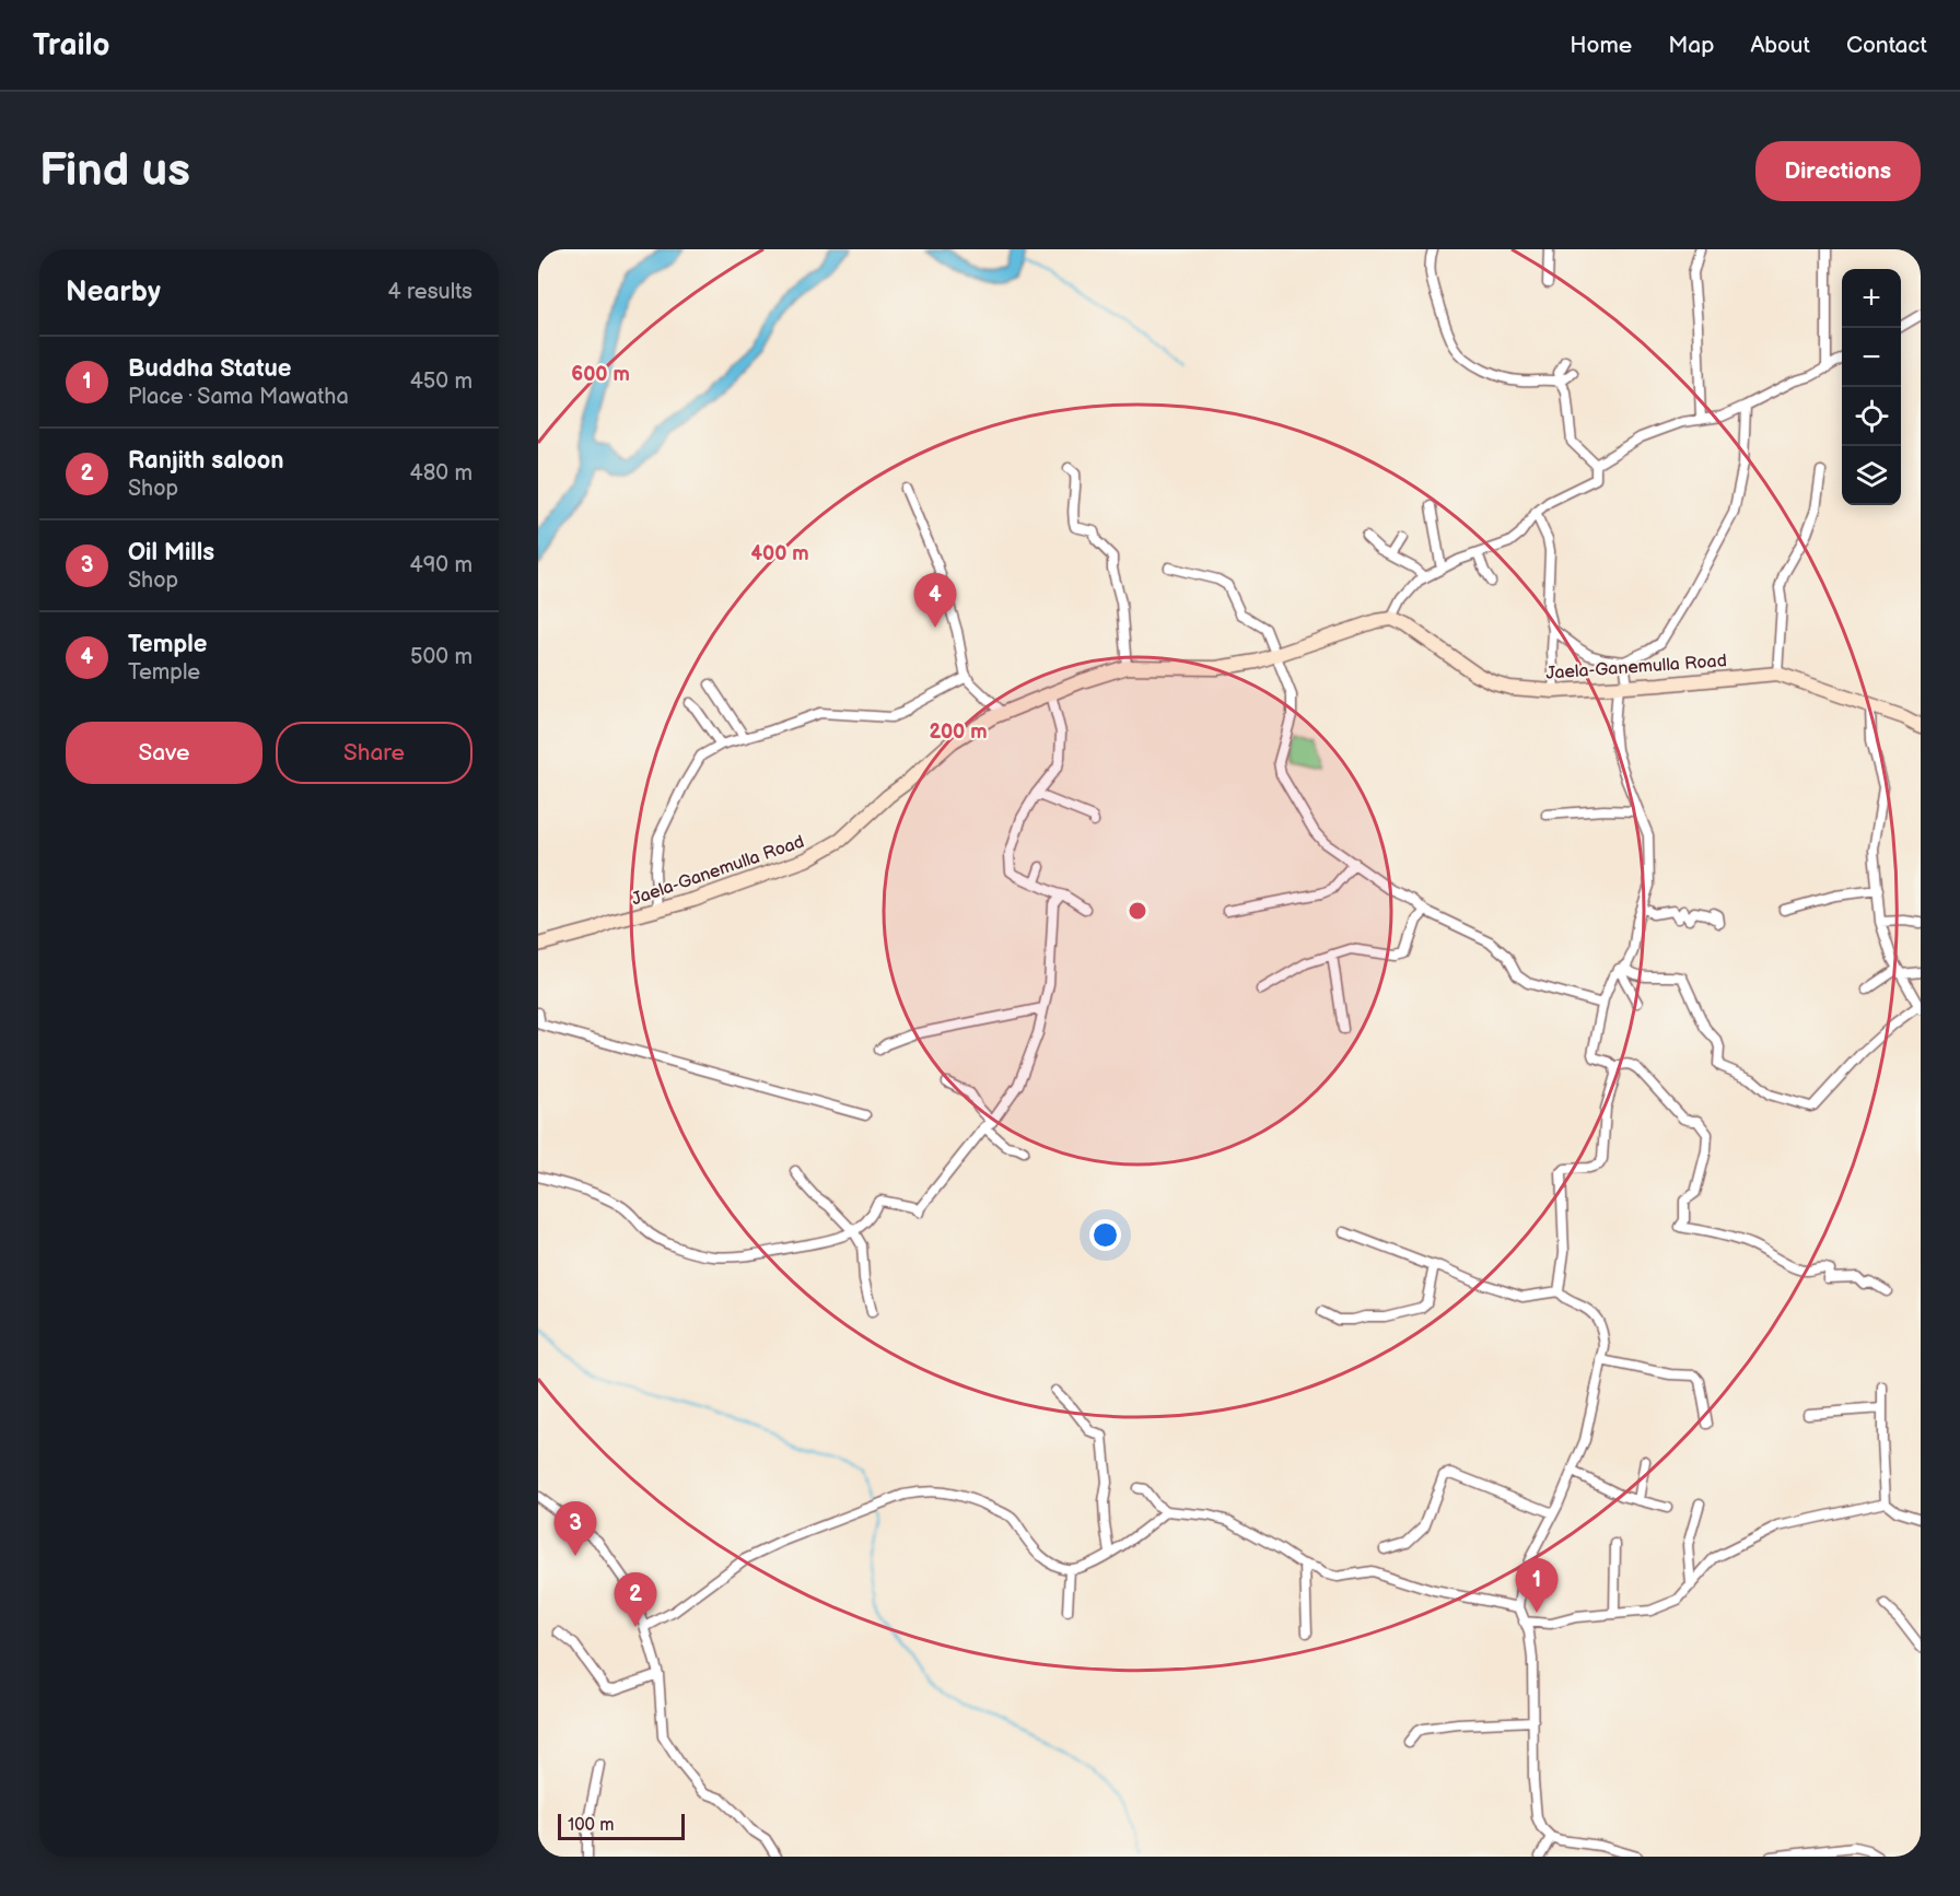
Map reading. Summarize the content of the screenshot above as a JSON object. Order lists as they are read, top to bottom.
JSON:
{
  "streets": {
    "main road": ["Jaela-Ganemulla Road"]
  },
  "scale_bar": "100 m",
  "page": {
    "header": "Trailo",
    "nav": [
      "Home",
      "Map",
      "About",
      "Contact"
    ],
    "buttons": [
      "Directions",
      ["Save", "Share"]
    ],
    "title": "Find us",
    "heading": ["Nearby", "4 results"],
    "map_buttons": ["+", "−"],
    "list": [
      {
        "mark": "1",
        "name": "Buddha Statue",
        "note": "Place · Sama Mawatha",
        "value": "450 m"
      },
      {
        "mark": "2",
        "name": "Ranjith saloon",
        "note": "Shop",
        "value": "480 m"
      },
      {
        "mark": "3",
        "name": "Oil Mills",
        "note": "Shop",
        "value": "490 m"
      },
      {
        "mark": "4",
        "name": "Temple",
        "note": "Temple",
        "value": "500 m"
      }
    ],
    "pins": [
      "4",
      "3",
      "1",
      "2"
    ],
    "scale": "100 m"
  },
  "rings": ["600 m", "400 m", "200 m"]
}
